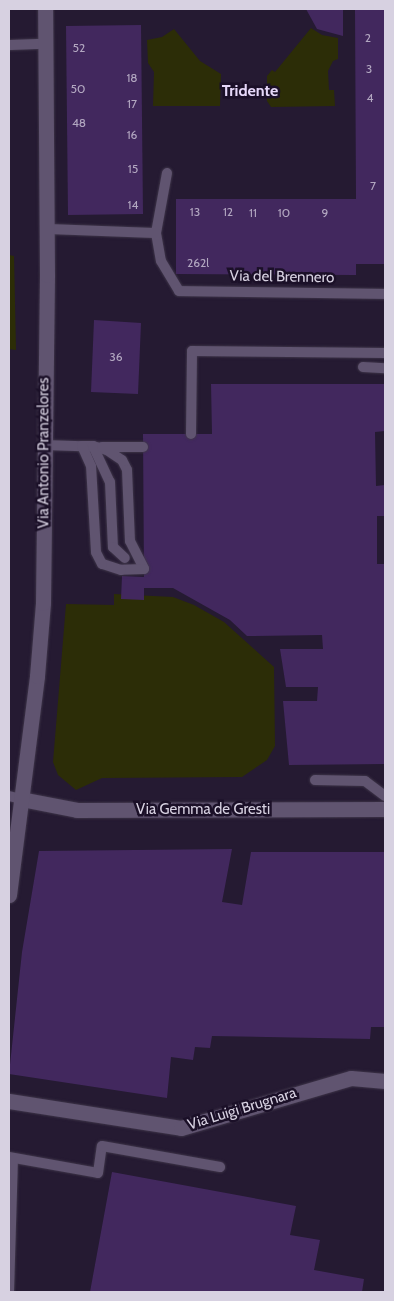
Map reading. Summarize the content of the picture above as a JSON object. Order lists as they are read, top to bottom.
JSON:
{
  "streets": {
    "street": ["Via Antonio Pranzelores", "Via Gemma de Gresti", "Via Luigi Brugnara"],
    "lane": ["Via del Brennero"]
  },
  "crossings": [
    ["Via Antonio Pranzelores", "Via Gemma de Gresti"]
  ],
  "districts": ["Tridente"],
  "house_numbers": [
    "2",
    "52",
    "3",
    "18",
    "50",
    "4",
    "17",
    "48",
    "16",
    "15",
    "7",
    "14",
    "13",
    "12",
    "11",
    "10",
    "9",
    "262l",
    "36"
  ]
}
